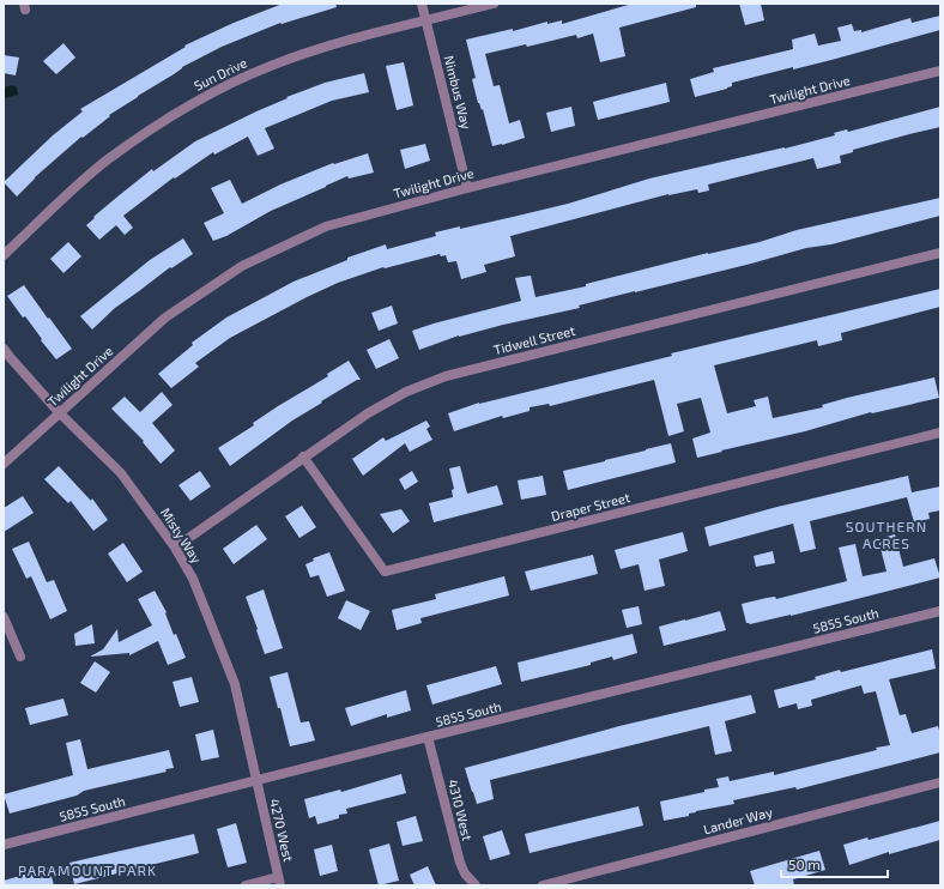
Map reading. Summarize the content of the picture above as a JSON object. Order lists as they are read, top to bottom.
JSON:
{
  "streets": {
    "street": [
      "Sun Drive",
      "Twilight Drive",
      "Nimbus Way",
      "Tidwell Street",
      "Draper Street",
      "Misty Way",
      "5855 South",
      "4310 West",
      "Lander Way",
      "4270 West"
    ]
  },
  "crossings": [
    ["Sun Drive", "Nimbus Way"],
    ["Twilight Drive", "Nimbus Way"],
    ["Twilight Drive", "Misty Way"],
    ["Tidwell Street", "Draper Street"],
    ["Tidwell Street", "Misty Way"],
    ["Misty Way", "5855 South"],
    ["Misty Way", "4270 West"],
    ["5855 South", "4310 West"],
    ["5855 South", "4270 West"]
  ],
  "districts": ["SOUTHERN ACRES", "PARAMOUNT PARK"],
  "scale_bar": "50 m"
}
